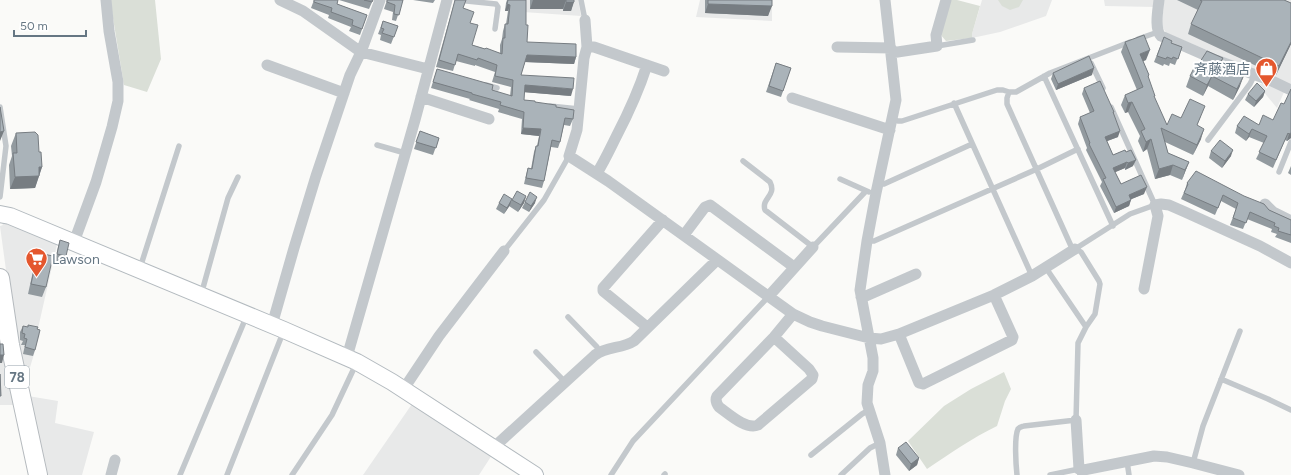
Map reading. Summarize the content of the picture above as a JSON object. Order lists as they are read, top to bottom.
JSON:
{
  "streets": {
    "main road": ["78"]
  },
  "places": {
    "shop": ["斉藤酒店"],
    "supermarket": ["Lawson"]
  },
  "scale_bar": "50 m"
}
